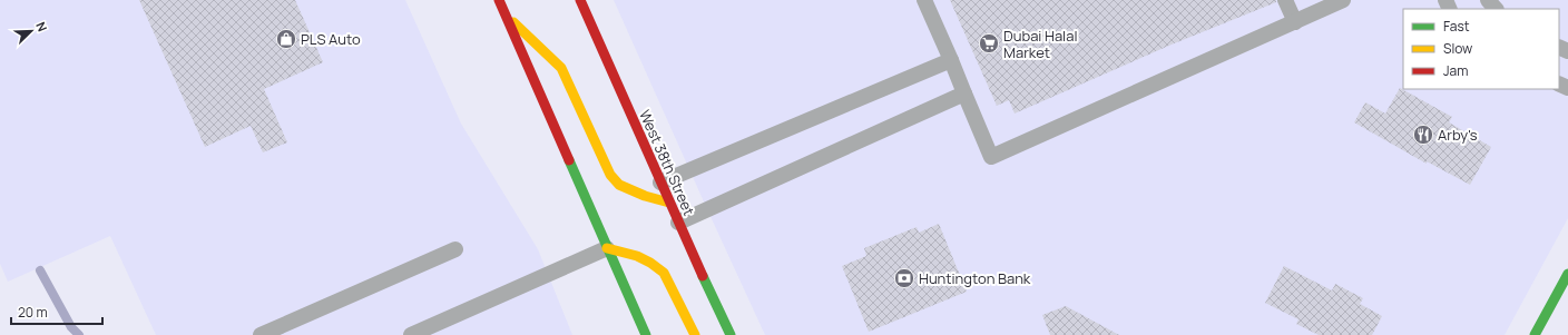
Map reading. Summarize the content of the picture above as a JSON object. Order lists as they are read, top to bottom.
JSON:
{
  "streets": {
    "main road": ["West 38th Street"]
  },
  "places": {
    "shop": ["PLS Auto"],
    "supermarket": ["Dubai Halal Market"],
    "restaurant": ["Arby's"],
    "bank": ["Huntington Bank"]
  },
  "legend": ["Fast", "Slow", "Jam"],
  "scale_bar": "20 m",
  "north": "top right"
}
